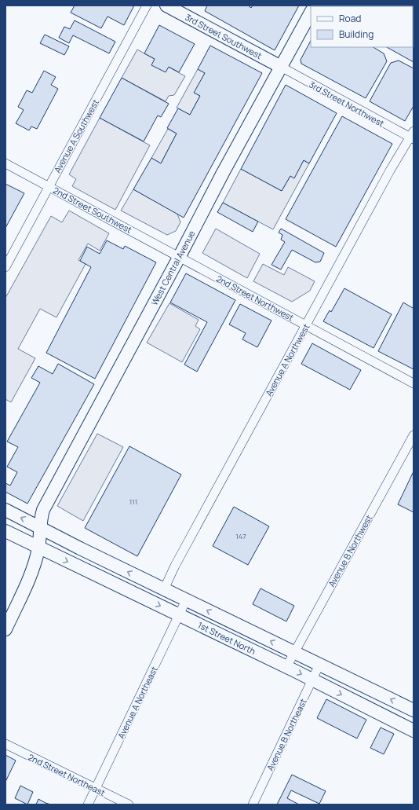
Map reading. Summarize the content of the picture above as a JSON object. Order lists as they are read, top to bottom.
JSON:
{
  "streets": {
    "main road": ["3rd Street Southwest", "West Central Avenue", "1st Street North"],
    "street": [
      "3rd Street Northwest",
      "Avenue A Southwest",
      "2nd Street Southwest",
      "2nd Street Northwest",
      "Avenue A Northwest",
      "Avenue B Northwest",
      "Avenue A Northeast",
      "Avenue B Northeast",
      "2nd Street Northeast"
    ]
  },
  "crossings": [
    ["3rd Street Southwest", "3rd Street Northwest"],
    ["3rd Street Southwest", "West Central Avenue"],
    ["3rd Street Northwest", "West Central Avenue"],
    ["3rd Street Northwest", "Avenue A Northwest"],
    ["Avenue A Southwest", "2nd Street Southwest"],
    ["2nd Street Southwest", "West Central Avenue"],
    ["2nd Street Southwest", "2nd Street Northwest"],
    ["West Central Avenue", "2nd Street Northwest"],
    ["West Central Avenue", "1st Street North"],
    ["2nd Street Northwest", "Avenue A Northwest"],
    ["Avenue A Northwest", "1st Street North"],
    ["Avenue B Northwest", "1st Street North"],
    ["1st Street North", "Avenue A Northeast"],
    ["1st Street North", "Avenue B Northeast"],
    ["Avenue A Northeast", "2nd Street Northeast"]
  ],
  "house_numbers": ["111", "147"],
  "legend": ["Road", "Building"]
}
